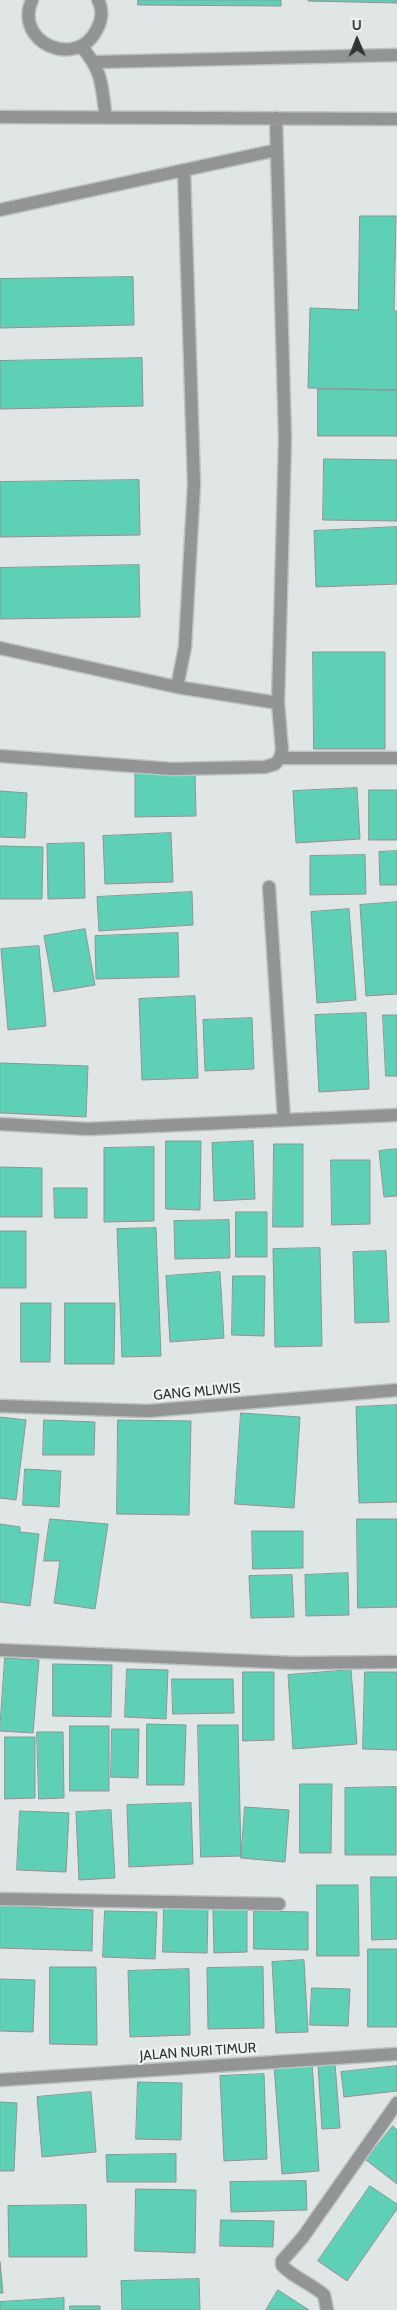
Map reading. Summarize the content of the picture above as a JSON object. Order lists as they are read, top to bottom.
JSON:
{
  "streets": {
    "street": ["GANG MLIWIS", "JALAN NURI TIMUR"]
  },
  "north": "top"
}
